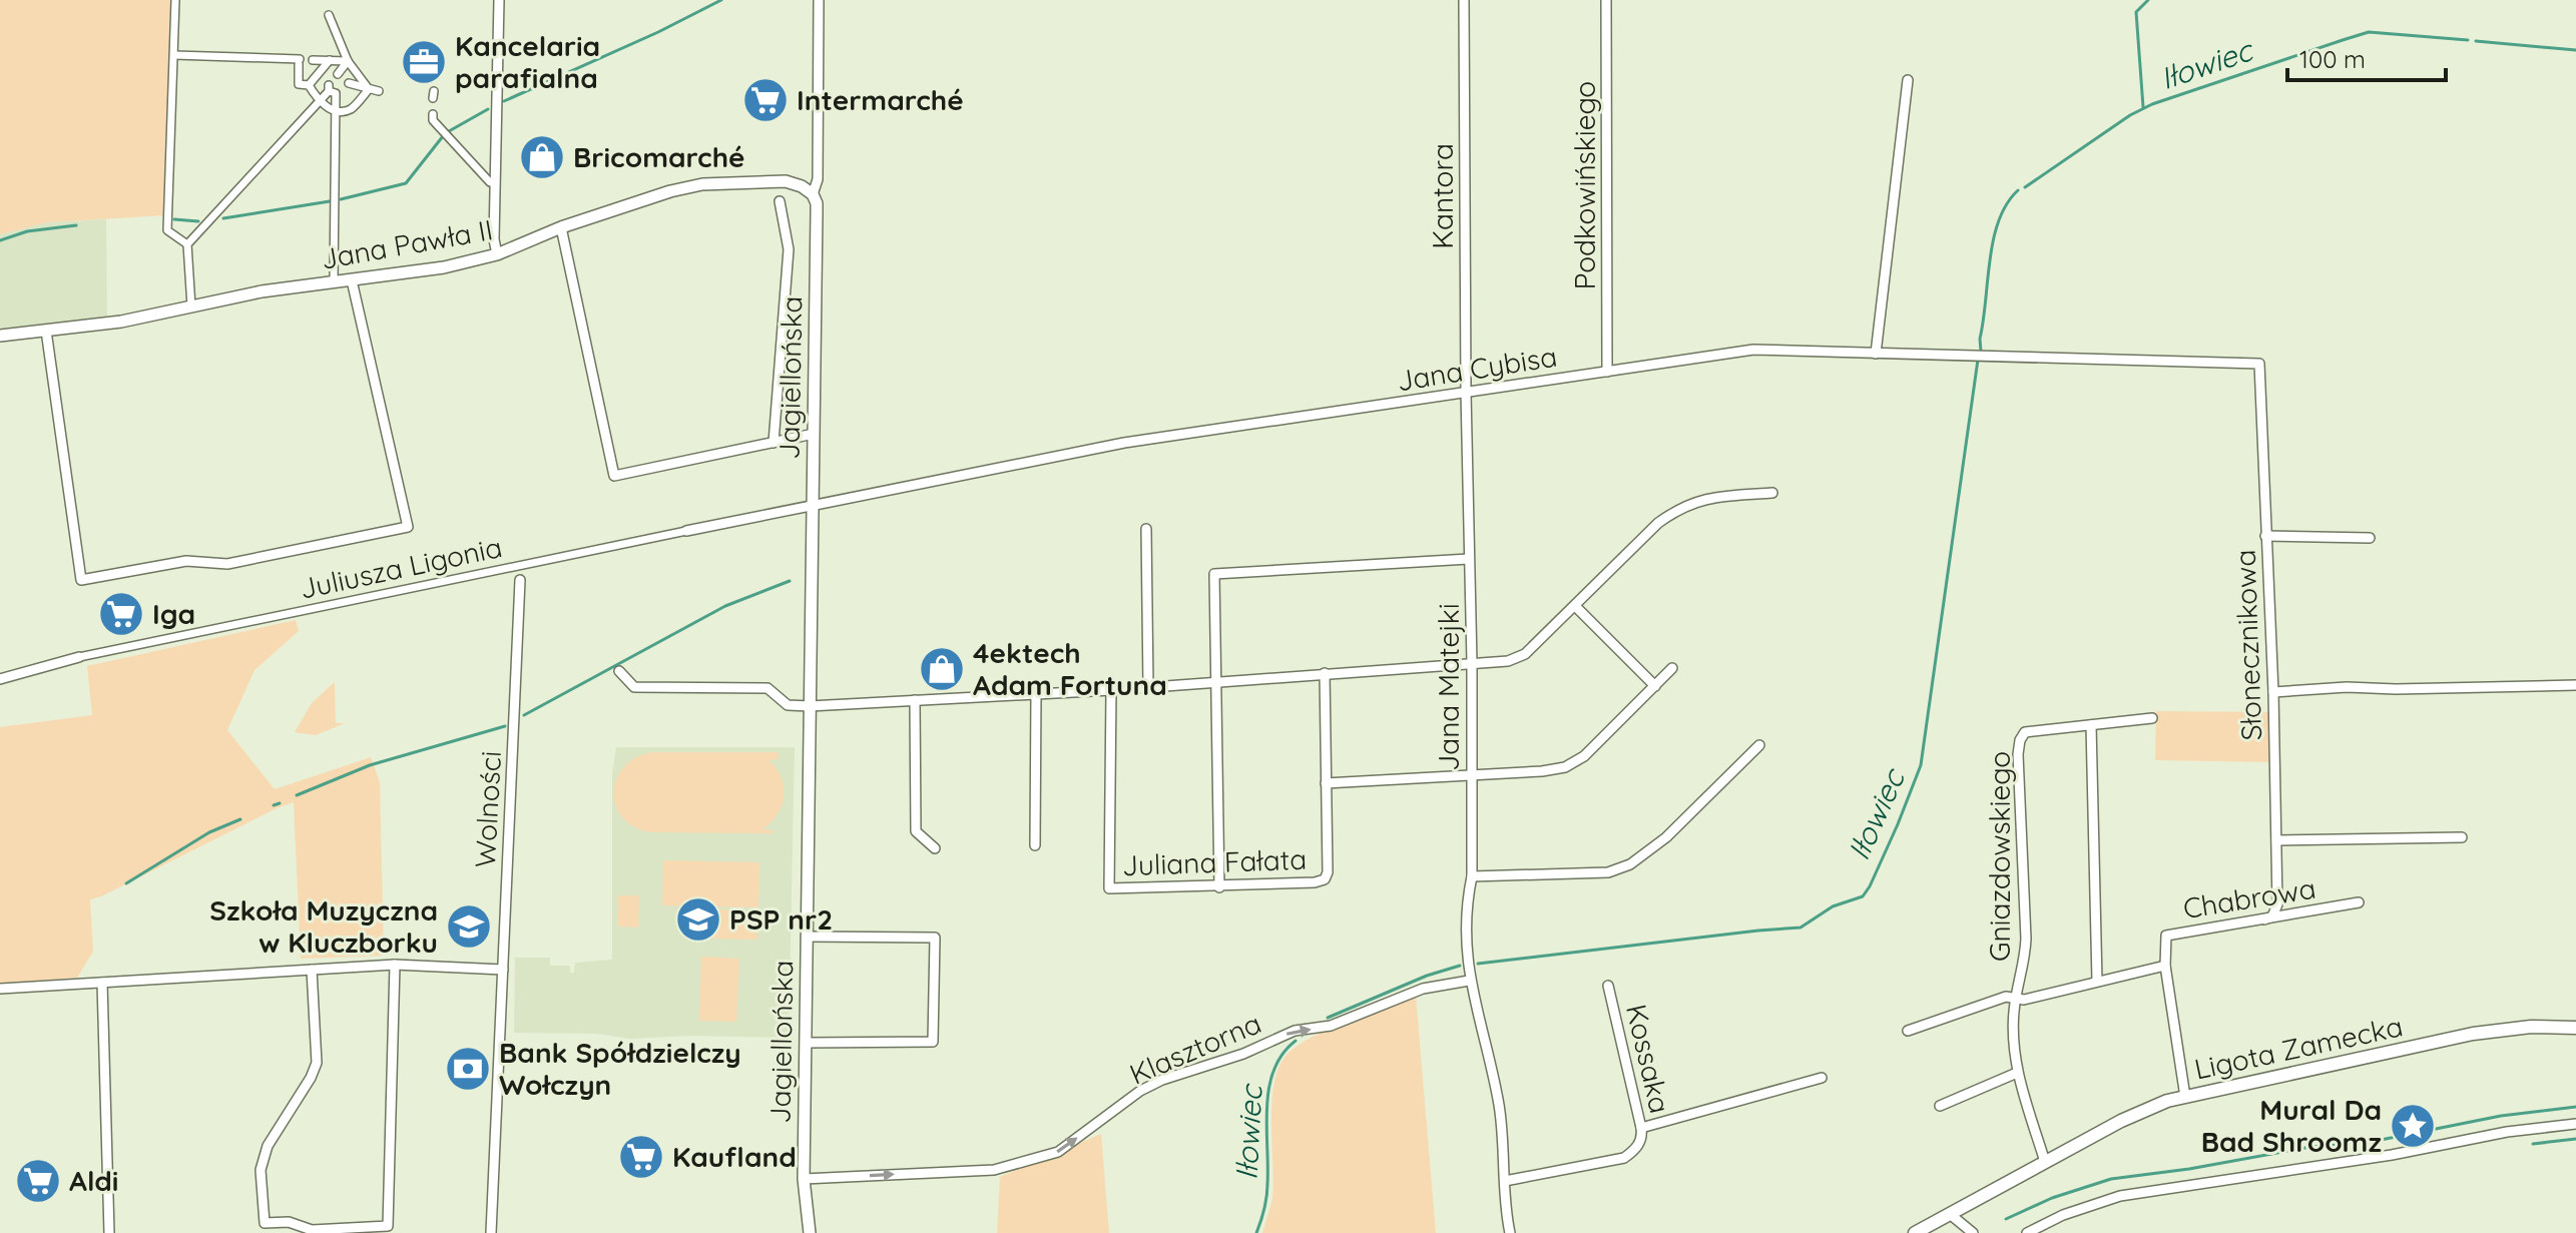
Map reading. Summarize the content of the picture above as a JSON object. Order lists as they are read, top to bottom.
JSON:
{
  "streets": {
    "main road": ["Ligota Zamecka"],
    "street": [
      "Podkowińskiego",
      "Kantora",
      "Jana Pawła II",
      "Jana Cybisa",
      "Jagiellońska",
      "Juliusza Ligonia",
      "Słonecznikowa",
      "Jana Matejki",
      "Wolności",
      "Gniazdowskiego",
      "Juliana Fałata",
      "Chabrowa",
      "Klasztorna",
      "Kossaka"
    ]
  },
  "crossings": [
    ["Podkowińskiego", "Jana Cybisa"],
    ["Kantora", "Jana Cybisa"],
    ["Kantora", "Jana Matejki"],
    ["Jana Pawła II", "Jagiellońska"],
    ["Jana Cybisa", "Jagiellońska"],
    ["Jana Cybisa", "Juliusza Ligonia"],
    ["Jana Cybisa", "Słonecznikowa"],
    ["Jana Cybisa", "Jana Matejki"],
    ["Jagiellońska", "Juliusza Ligonia"],
    ["Jagiellońska", "Klasztorna"],
    ["Słonecznikowa", "Chabrowa"],
    ["Jana Matejki", "Klasztorna"],
    ["Jana Matejki", "Kossaka"],
    ["Chabrowa", "Ligota Zamecka"]
  ],
  "one_way": ["Klasztorna"],
  "water": ["Iłowiec"],
  "places": {
    "office": ["Kancelaria parafialna"],
    "supermarket": [
      "Intermarché",
      "Iga",
      "Kaufland",
      "Aldi"
    ],
    "shop": ["Bricomarché", "4ektech Adam Fortuna"],
    "school or university": ["PSP nr2", "Szkoła Muzyczna w Kluczborku"],
    "bank": ["Bank Spółdzielczy Wołczyn"],
    "place": ["Mural Da Bad Shroomz"]
  },
  "scale_bar": "100 m"
}
